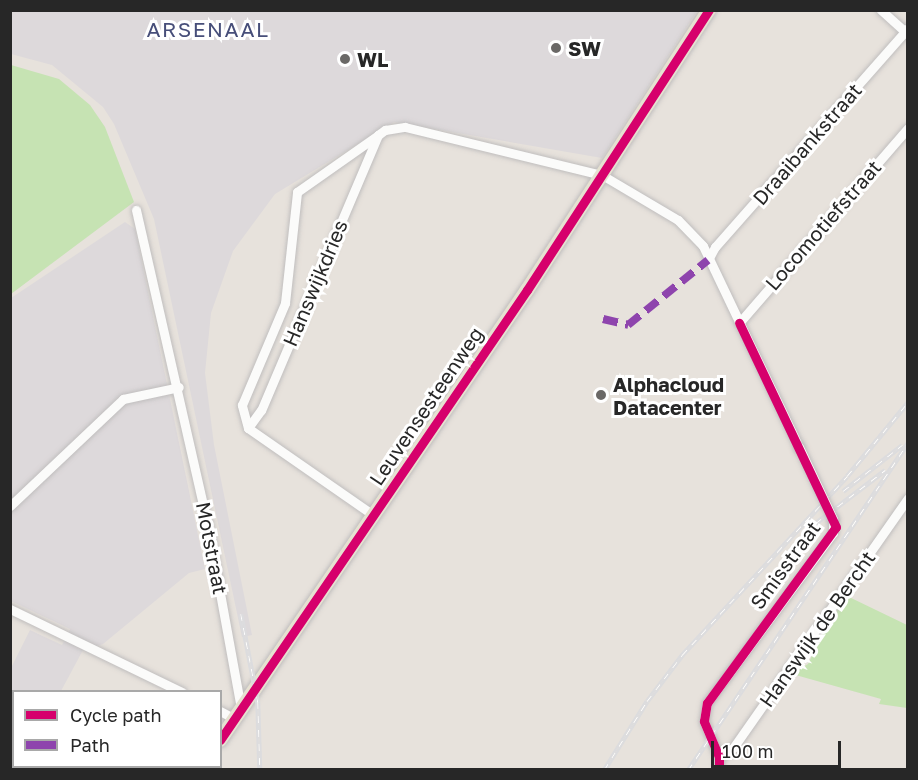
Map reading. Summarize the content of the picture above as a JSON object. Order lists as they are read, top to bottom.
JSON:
{
  "streets": {
    "main road": ["Leuvensesteenweg"],
    "street": [
      "Draaibankstraat",
      "Locomotiefstraat",
      "Hanswijkdries",
      "Motstraat",
      "Smisstraat",
      "Hanswijk de Bercht"
    ]
  },
  "crossings": [
    ["Draaibankstraat", "Smisstraat"],
    ["Locomotiefstraat", "Smisstraat"],
    ["Hanswijkdries", "Leuvensesteenweg"],
    ["Hanswijkdries", "Smisstraat"],
    ["Leuvensesteenweg", "Motstraat"],
    ["Leuvensesteenweg", "Smisstraat"],
    ["Smisstraat", "Hanswijk de Bercht"]
  ],
  "districts": ["ARSENAAL"],
  "places": ["SW", "WL", "Alphacloud Datacenter"],
  "legend": ["Cycle path", "Path"],
  "scale_bar": "100 m"
}
